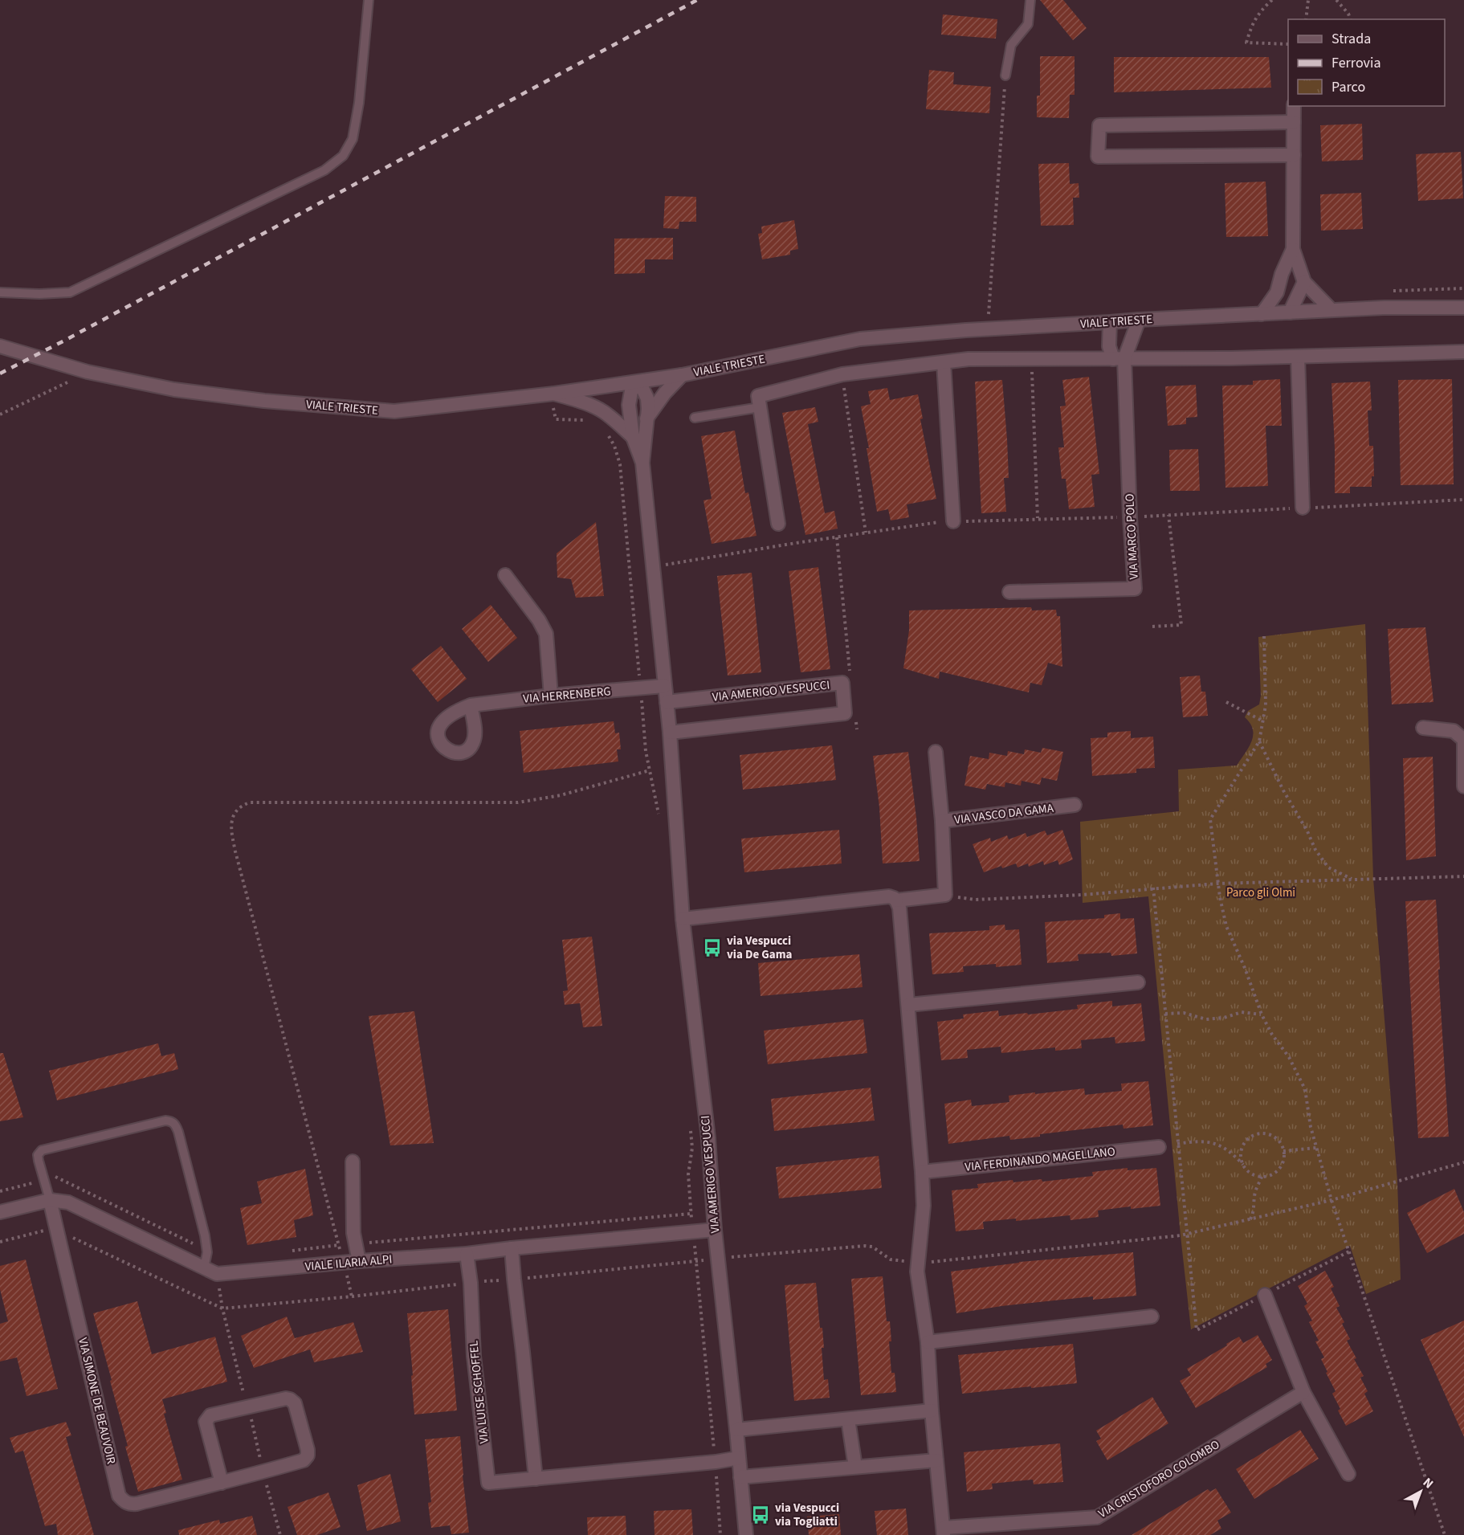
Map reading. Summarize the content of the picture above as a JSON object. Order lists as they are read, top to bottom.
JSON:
{
  "streets": {
    "street": [
      "VIALE TRIESTE",
      "VIA MARCO POLO",
      "VIA AMERIGO VESPUCCI",
      "VIA HERRENBERG",
      "VIA VASCO DA GAMA",
      "VIA FERDINANDO MAGELLANO",
      "VIALE ILARIA ALPI",
      "VIA LUISE SCHOFFEL",
      "VIA SIMONE DE BEAUVOIR",
      "VIA CRISTOFORO COLOMBO"
    ]
  },
  "crossings": [
    ["VIALE TRIESTE", "VIA MARCO POLO"],
    ["VIALE TRIESTE", "VIA AMERIGO VESPUCCI"],
    ["VIA AMERIGO VESPUCCI", "VIA HERRENBERG"],
    ["VIA AMERIGO VESPUCCI", "VIALE ILARIA ALPI"],
    ["VIA AMERIGO VESPUCCI", "VIA LUISE SCHOFFEL"],
    ["VIALE ILARIA ALPI", "VIA LUISE SCHOFFEL"],
    ["VIALE ILARIA ALPI", "VIA SIMONE DE BEAUVOIR"]
  ],
  "parks": ["Parco gli Olmi"],
  "places": {
    "bus stop": ["via Vespucci via De Gama", "via Vespucci via Togliatti"]
  },
  "legend": ["Strada", "Ferrovia", "Parco"],
  "north": "top right"
}
